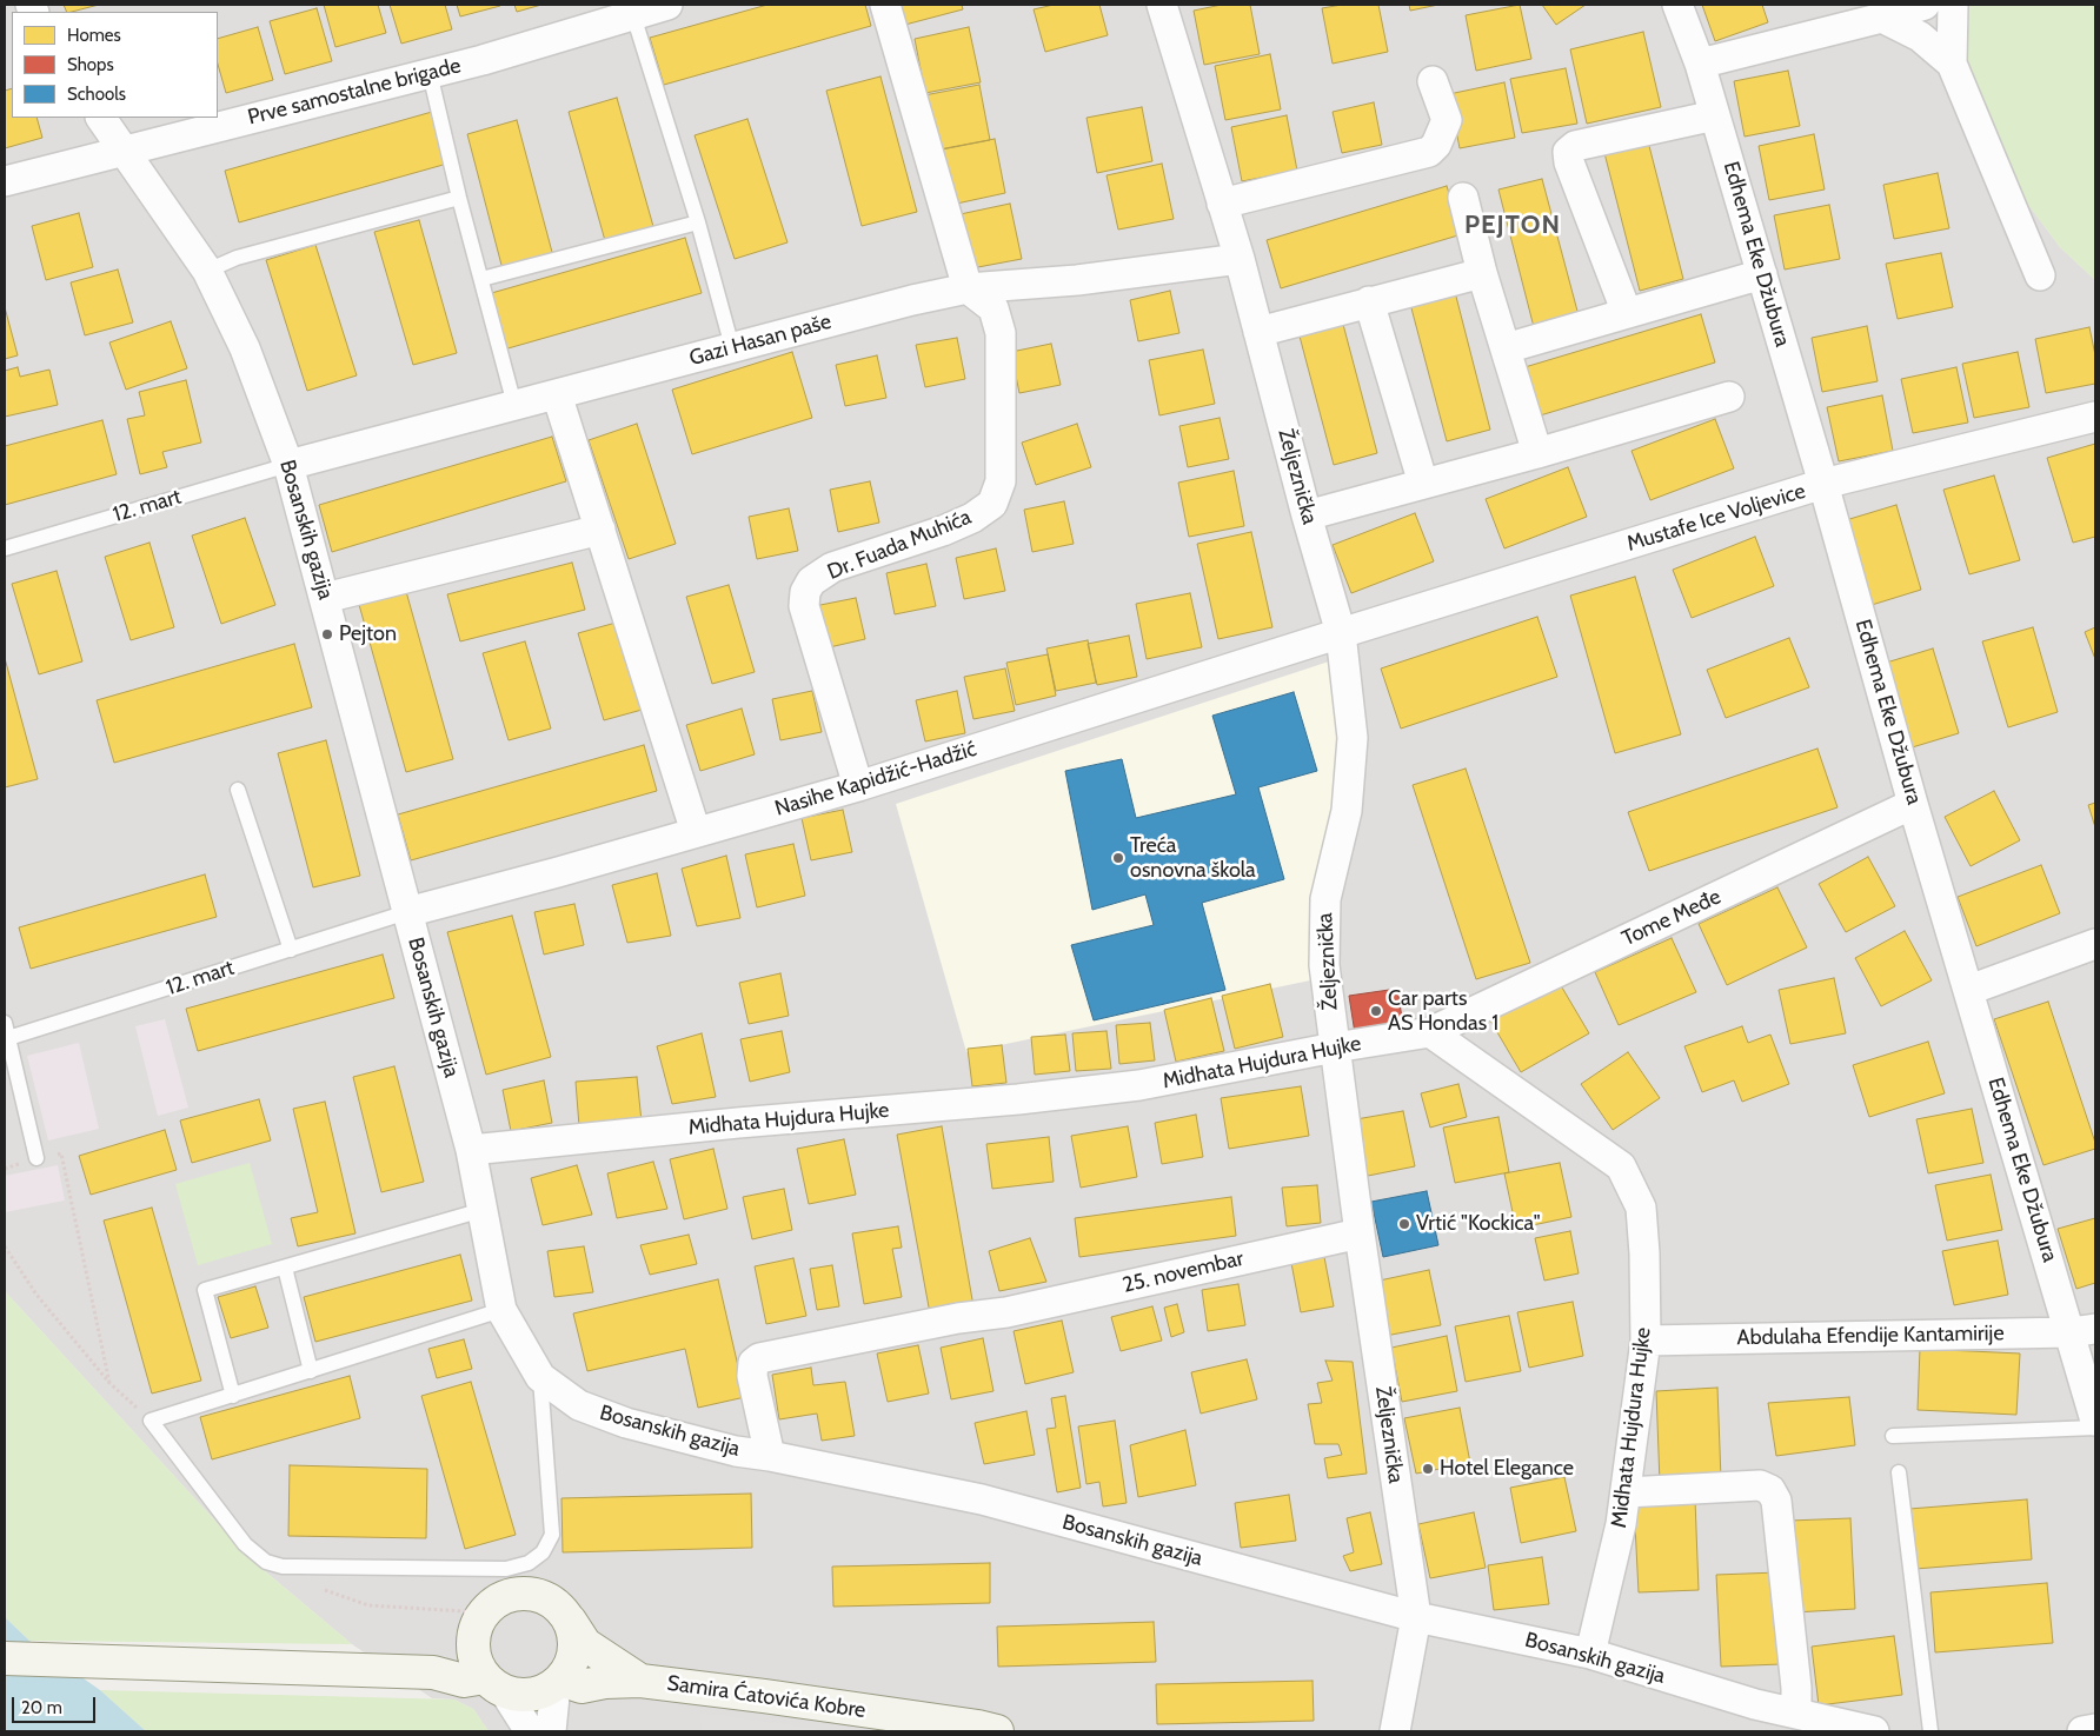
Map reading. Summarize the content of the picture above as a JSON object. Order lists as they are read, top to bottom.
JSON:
{
  "streets": {
    "main road": ["Samira Ćatovića Kobre"],
    "street": [
      "Prve samostalne brigade",
      "Edhema Eke Džubura",
      "Gazi Hasan paše",
      "Željeznička",
      "Mustafe Ice Voljevice",
      "Bosanskih gazija",
      "Dr. Fuada Muhića",
      "Nasihe Kapidžić-Hadžić",
      "Tome Međe",
      "Midhata Hujdura Hujke",
      "25. novembar",
      "Abdulaha Efendije Kantamirije"
    ],
    "lane": ["12. mart"]
  },
  "crossings": [
    ["Prve samostalne brigade", "Bosanskih gazija"],
    ["Edhema Eke Džubura", "Mustafe Ice Voljevice"],
    ["Edhema Eke Džubura", "Tome Međe"],
    ["Edhema Eke Džubura", "Abdulaha Efendije Kantamirije"],
    ["Gazi Hasan paše", "Željeznička"],
    ["Gazi Hasan paše", "12. mart"],
    ["Gazi Hasan paše", "Bosanskih gazija"],
    ["Gazi Hasan paše", "Dr. Fuada Muhića"],
    ["Željeznička", "Mustafe Ice Voljevice"],
    ["Željeznička", "Bosanskih gazija"],
    ["Željeznička", "Nasihe Kapidžić-Hadžić"],
    ["Željeznička", "Midhata Hujdura Hujke"],
    ["Željeznička", "25. novembar"],
    ["12. mart", "Bosanskih gazija"],
    ["12. mart", "Nasihe Kapidžić-Hadžić"],
    ["Mustafe Ice Voljevice", "Nasihe Kapidžić-Hadžić"],
    ["Bosanskih gazija", "Nasihe Kapidžić-Hadžić"],
    ["Bosanskih gazija", "Midhata Hujdura Hujke"],
    ["Bosanskih gazija", "25. novembar"],
    ["Dr. Fuada Muhića", "Nasihe Kapidžić-Hadžić"],
    ["Tome Međe", "Midhata Hujdura Hujke"],
    ["Midhata Hujdura Hujke", "Abdulaha Efendije Kantamirije"]
  ],
  "districts": ["PEJTON"],
  "places": [
    "Pejton",
    "Treća osnovna škola",
    "Car parts AS Hondas 1",
    "Vrtić \"Kockica\"",
    "Hotel Elegance"
  ],
  "legend": ["Homes", "Shops", "Schools"],
  "scale_bar": "20 m"
}
